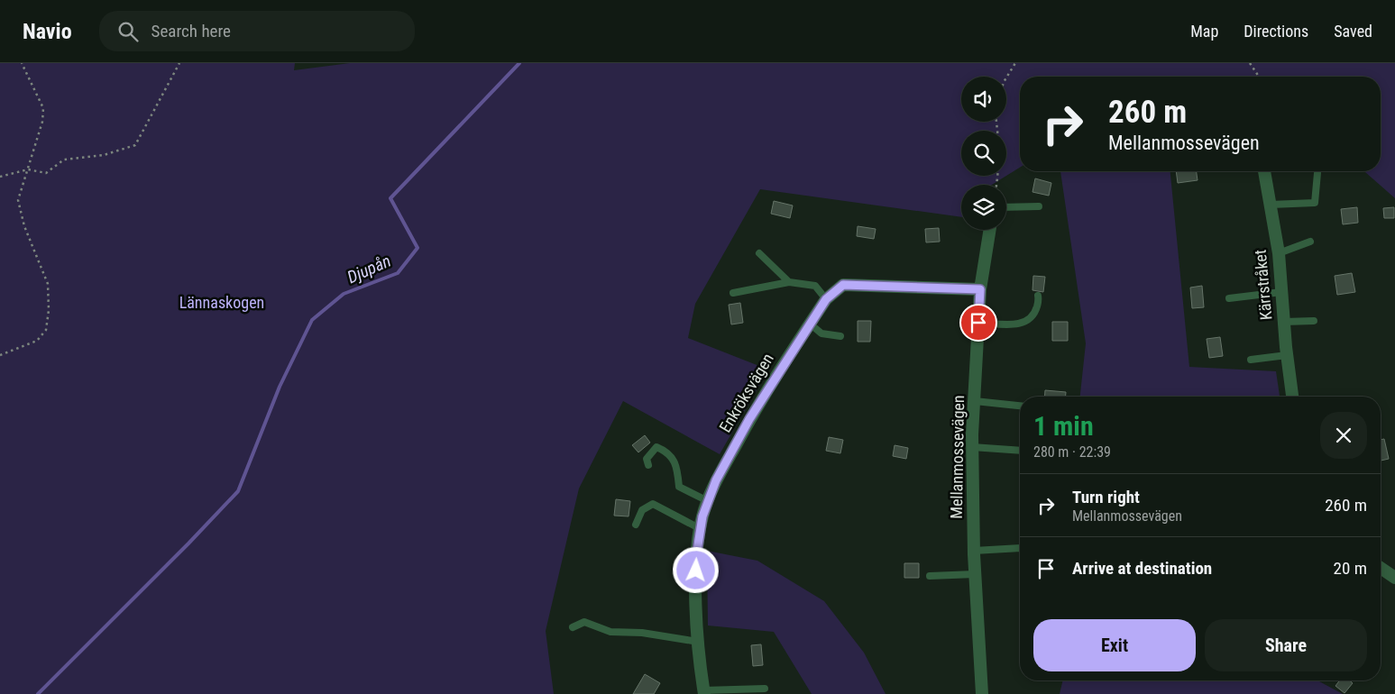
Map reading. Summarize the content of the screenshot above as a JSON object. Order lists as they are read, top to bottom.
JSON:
{
  "streets": {
    "street": ["Kärrstråket", "Enkröksvägen", "Mellanmossevägen"]
  },
  "crossings": [
    ["Enkröksvägen", "Mellanmossevägen"]
  ],
  "water": ["Djupån"],
  "parks": ["Lännaskogen"],
  "page": {
    "header": "Navio",
    "search": "Search here",
    "nav": ["Map", "Directions", "Saved"],
    "turn": ["260 m", "Mellanmossevägen"],
    "heading": ["1 min", "280 m · 22:39"],
    "list": [
      {
        "name": "Turn right",
        "note": "Mellanmossevägen",
        "value": "260 m"
      },
      {
        "name": "Arrive at destination",
        "value": "20 m"
      }
    ],
    "buttons": ["Exit", "Share"]
  }
}
